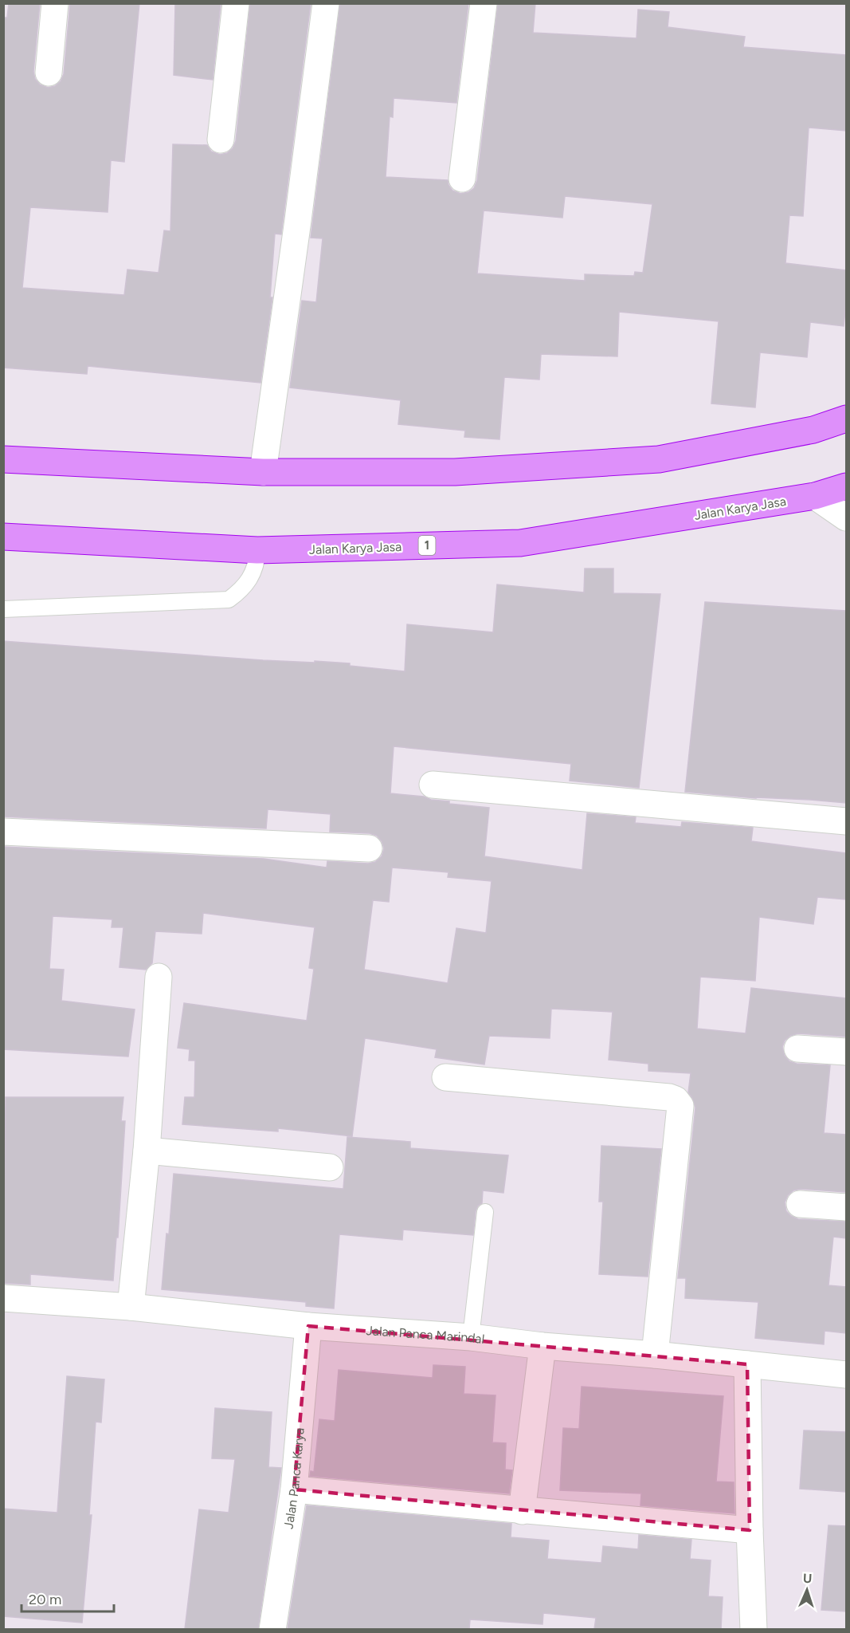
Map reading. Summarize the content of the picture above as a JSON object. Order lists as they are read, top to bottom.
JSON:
{
  "streets": {
    "highway": ["Jalan Karya Jasa", "1"],
    "street": ["Jalan Panca Marindal", "Jalan Panca Karya"]
  },
  "crossings": [
    ["Jalan Panca Marindal", "Jalan Panca Karya"]
  ],
  "scale_bar": "20 m",
  "north": "top"
}
